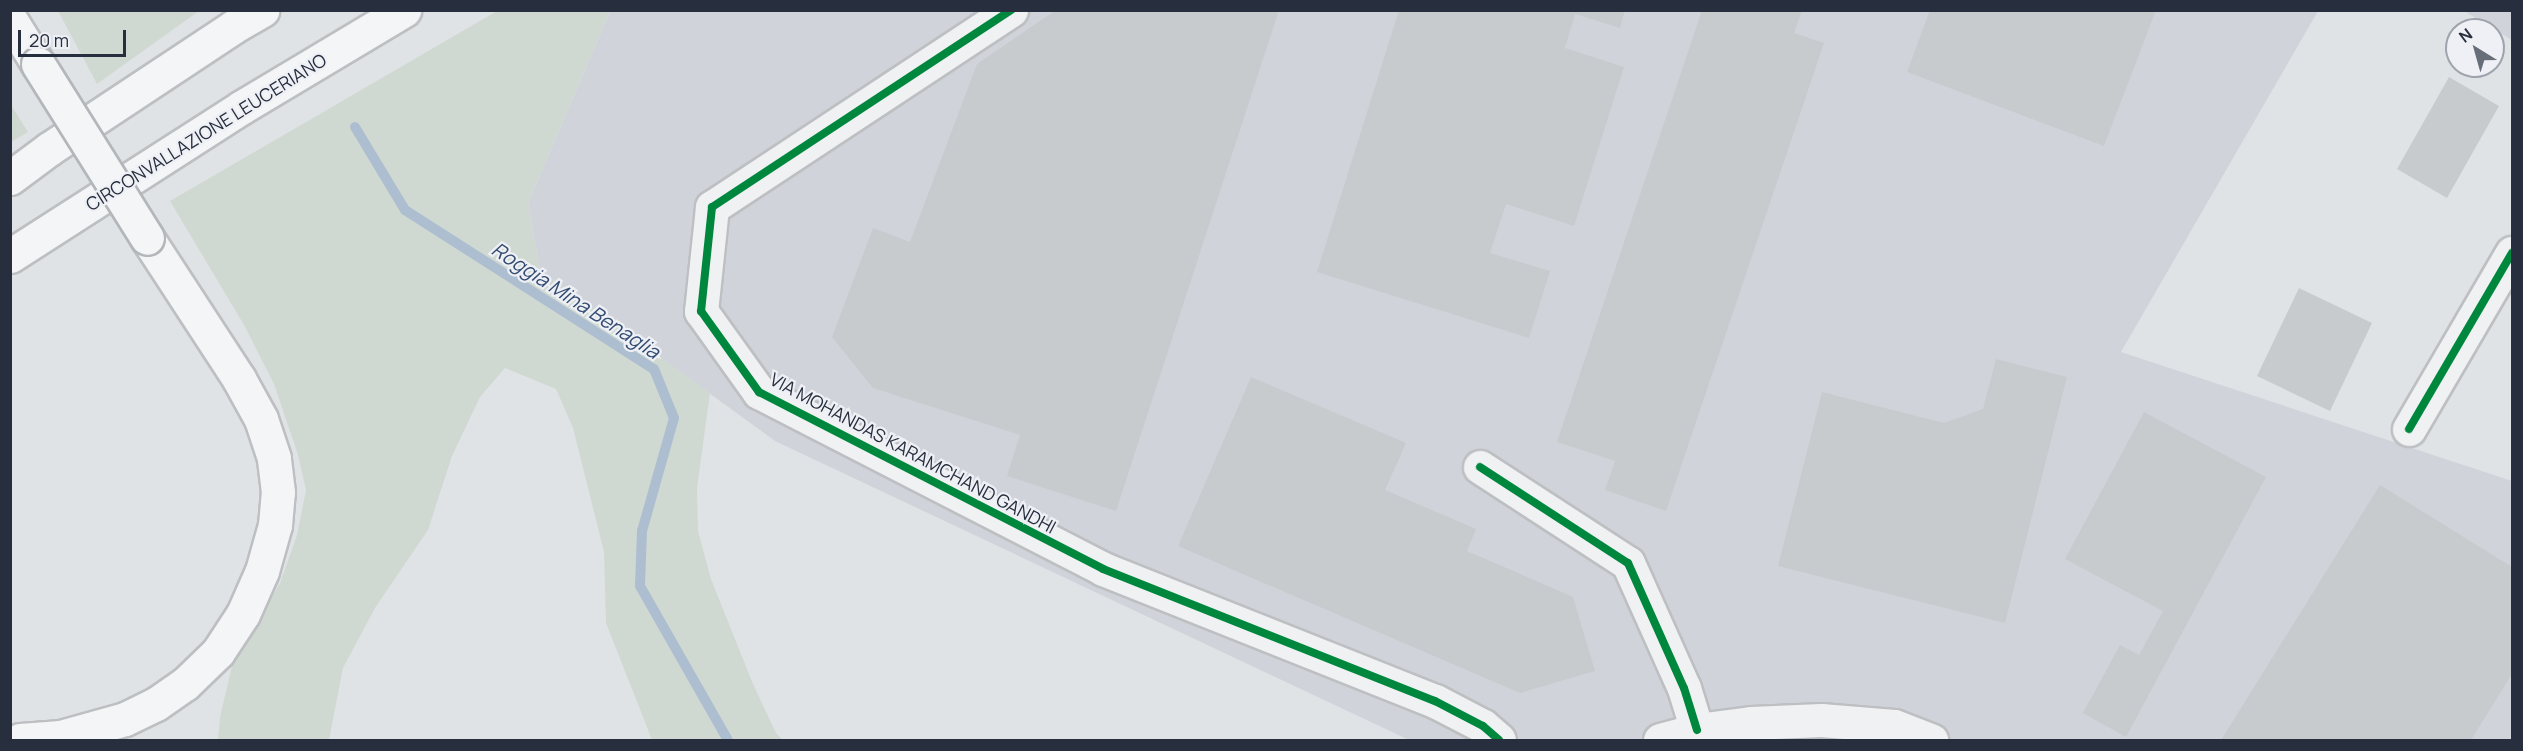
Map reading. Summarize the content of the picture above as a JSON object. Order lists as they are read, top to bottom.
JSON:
{
  "streets": {
    "highway": ["CIRCONVALLAZIONE LEUCERIANO"],
    "street": ["VIA MOHANDAS KARAMCHAND GANDHI"]
  },
  "water": ["Roggia Mina Benaglia"],
  "scale_bar": "20 m",
  "north": "top left"
}
